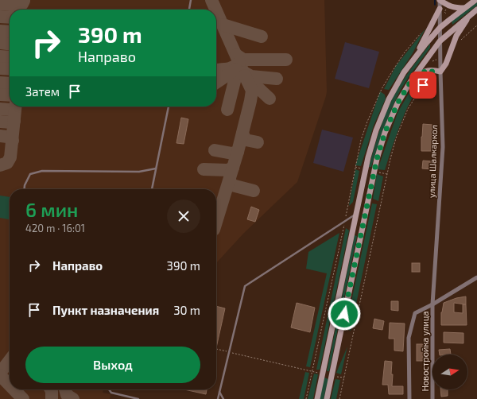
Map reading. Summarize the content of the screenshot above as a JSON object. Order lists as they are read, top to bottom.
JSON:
{
  "streets": {
    "street": ["улица Шалкаркол", "Новостройка улица"]
  },
  "crossings": [
    ["улица Шалкаркол", "Новостройка улица"]
  ],
  "north": "right",
  "page": {
    "turn": ["390 m", "Направо"],
    "then": "Затем",
    "heading": ["6 мин", "420 m · 16:01"],
    "list": [
      {
        "name": "Направо",
        "value": "390 m"
      },
      {
        "name": "Пункт назначения",
        "value": "30 m"
      }
    ],
    "buttons": "Выход"
  }
}
